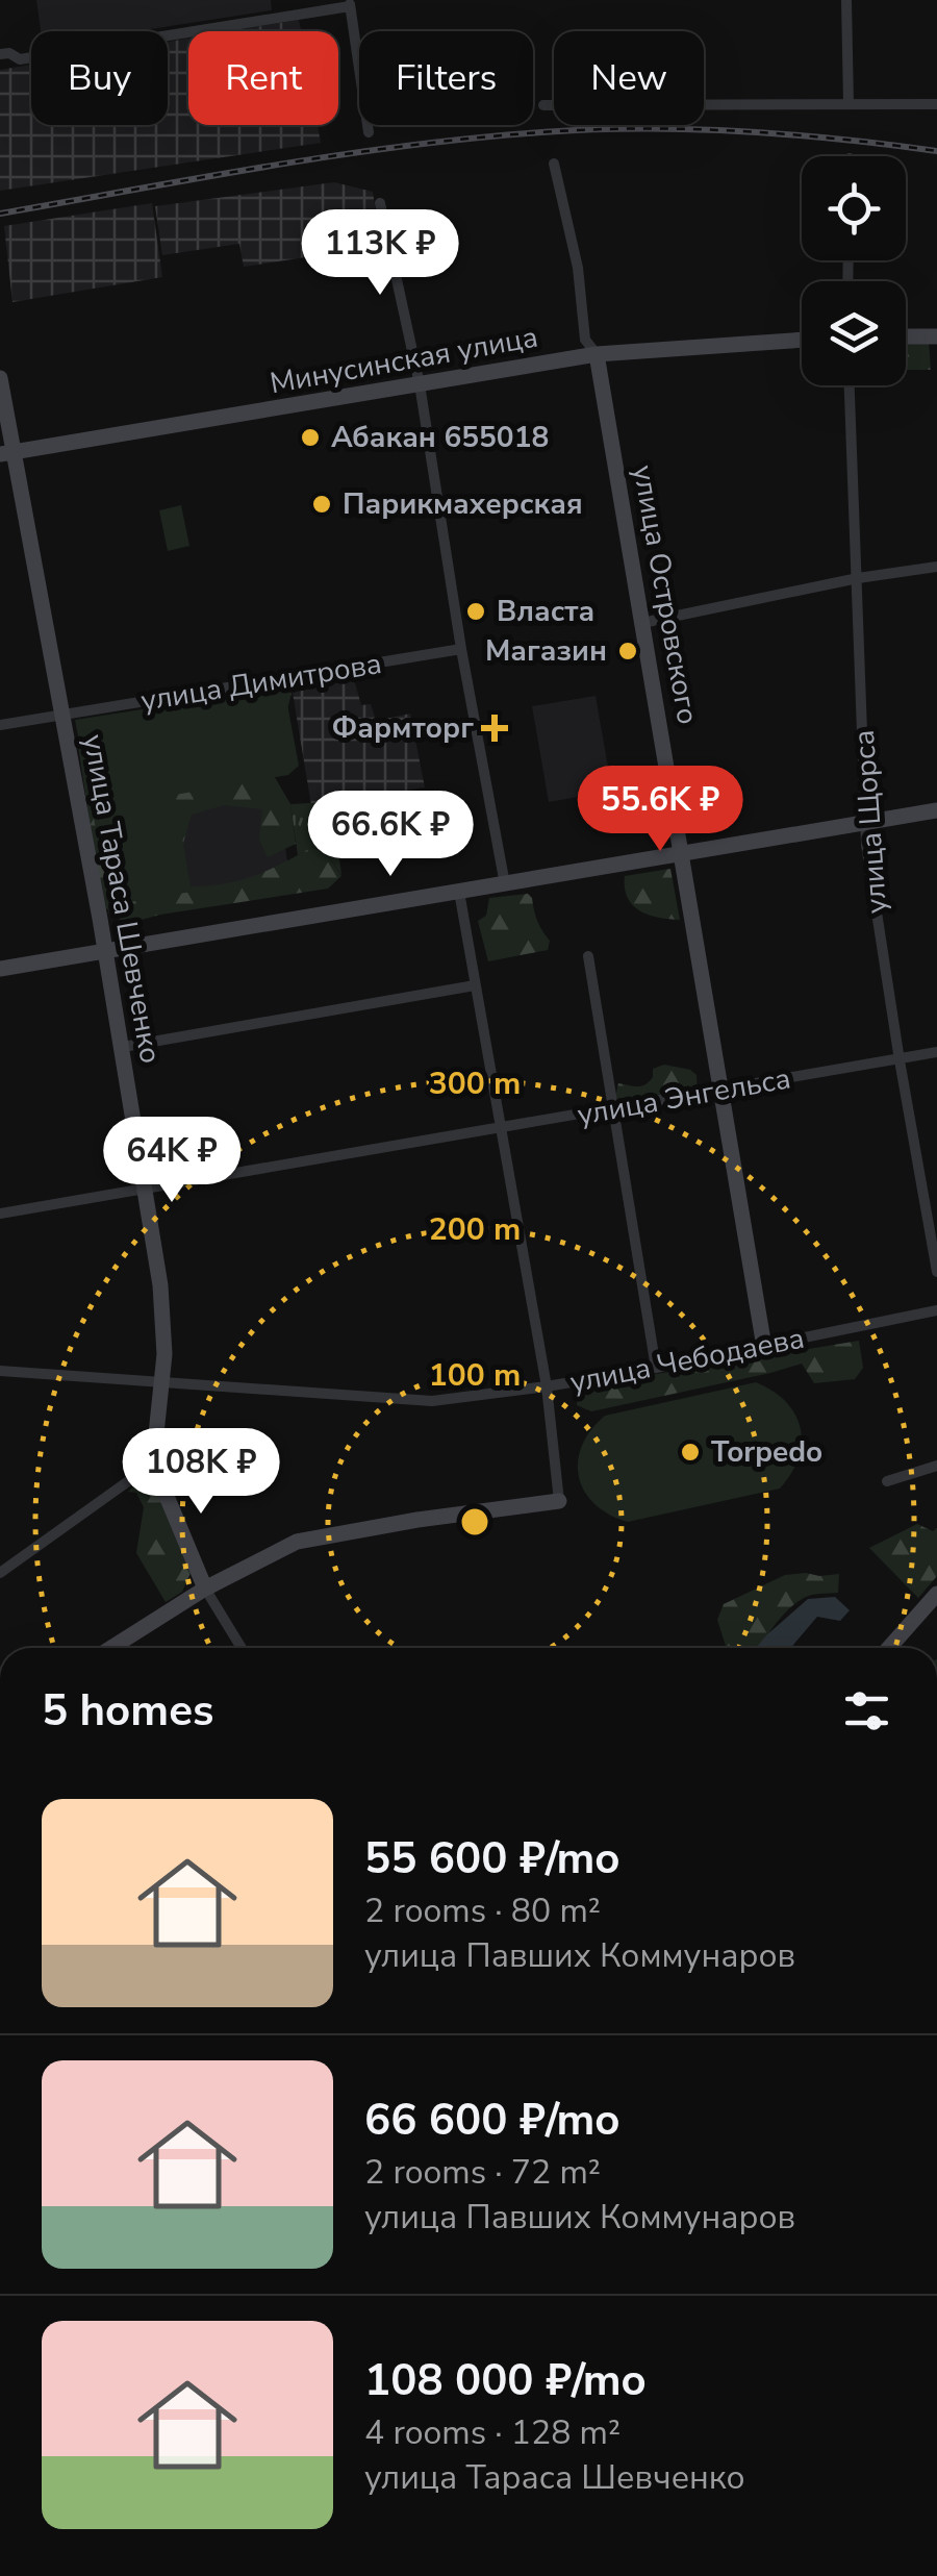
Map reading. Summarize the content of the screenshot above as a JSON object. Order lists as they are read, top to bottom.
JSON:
{
  "streets": {
    "street": [
      "Минусинская улица",
      "улица Островского",
      "улица Димитрова",
      "улица Щорса",
      "улица Тараса Шевченко",
      "улица Энгельса",
      "улица Чебодаева"
    ]
  },
  "crossings": [
    ["Минусинская улица", "улица Островского"],
    ["Минусинская улица", "улица Тараса Шевченко"],
    ["улица Островского", "улица Энгельса"],
    ["улица Островского", "улица Чебодаева"],
    ["улица Димитрова", "улица Тараса Шевченко"],
    ["улица Щорса", "улица Энгельса"],
    ["улица Тараса Шевченко", "улица Энгельса"],
    ["улица Тараса Шевченко", "улица Чебодаева"]
  ],
  "places": {
    "other": [
      "Абакан 655018",
      "Парикмахерская",
      "Власта",
      "Магазин",
      "Torpedo"
    ],
    "health": ["Фармторг"]
  },
  "page": {
    "chip": [
      "Buy",
      "Rent",
      "Filters",
      "New"
    ],
    "price": [
      "113K ₽",
      "55.6K ₽",
      "66.6K ₽",
      "64K ₽",
      "108K ₽"
    ],
    "heading": "5 homes",
    "list": [
      {
        "name": "55 600 ₽/mo",
        "note": "2 rooms · 80 m² · улица Павших Коммунаров"
      },
      {
        "name": "66 600 ₽/mo",
        "note": "2 rooms · 72 m² · улица Павших Коммунаров"
      },
      {
        "name": "108 000 ₽/mo",
        "note": "4 rooms · 128 m² · улица Тараса Шевченко"
      }
    ]
  },
  "rings": ["300 m", "200 m", "100 m"]
}
